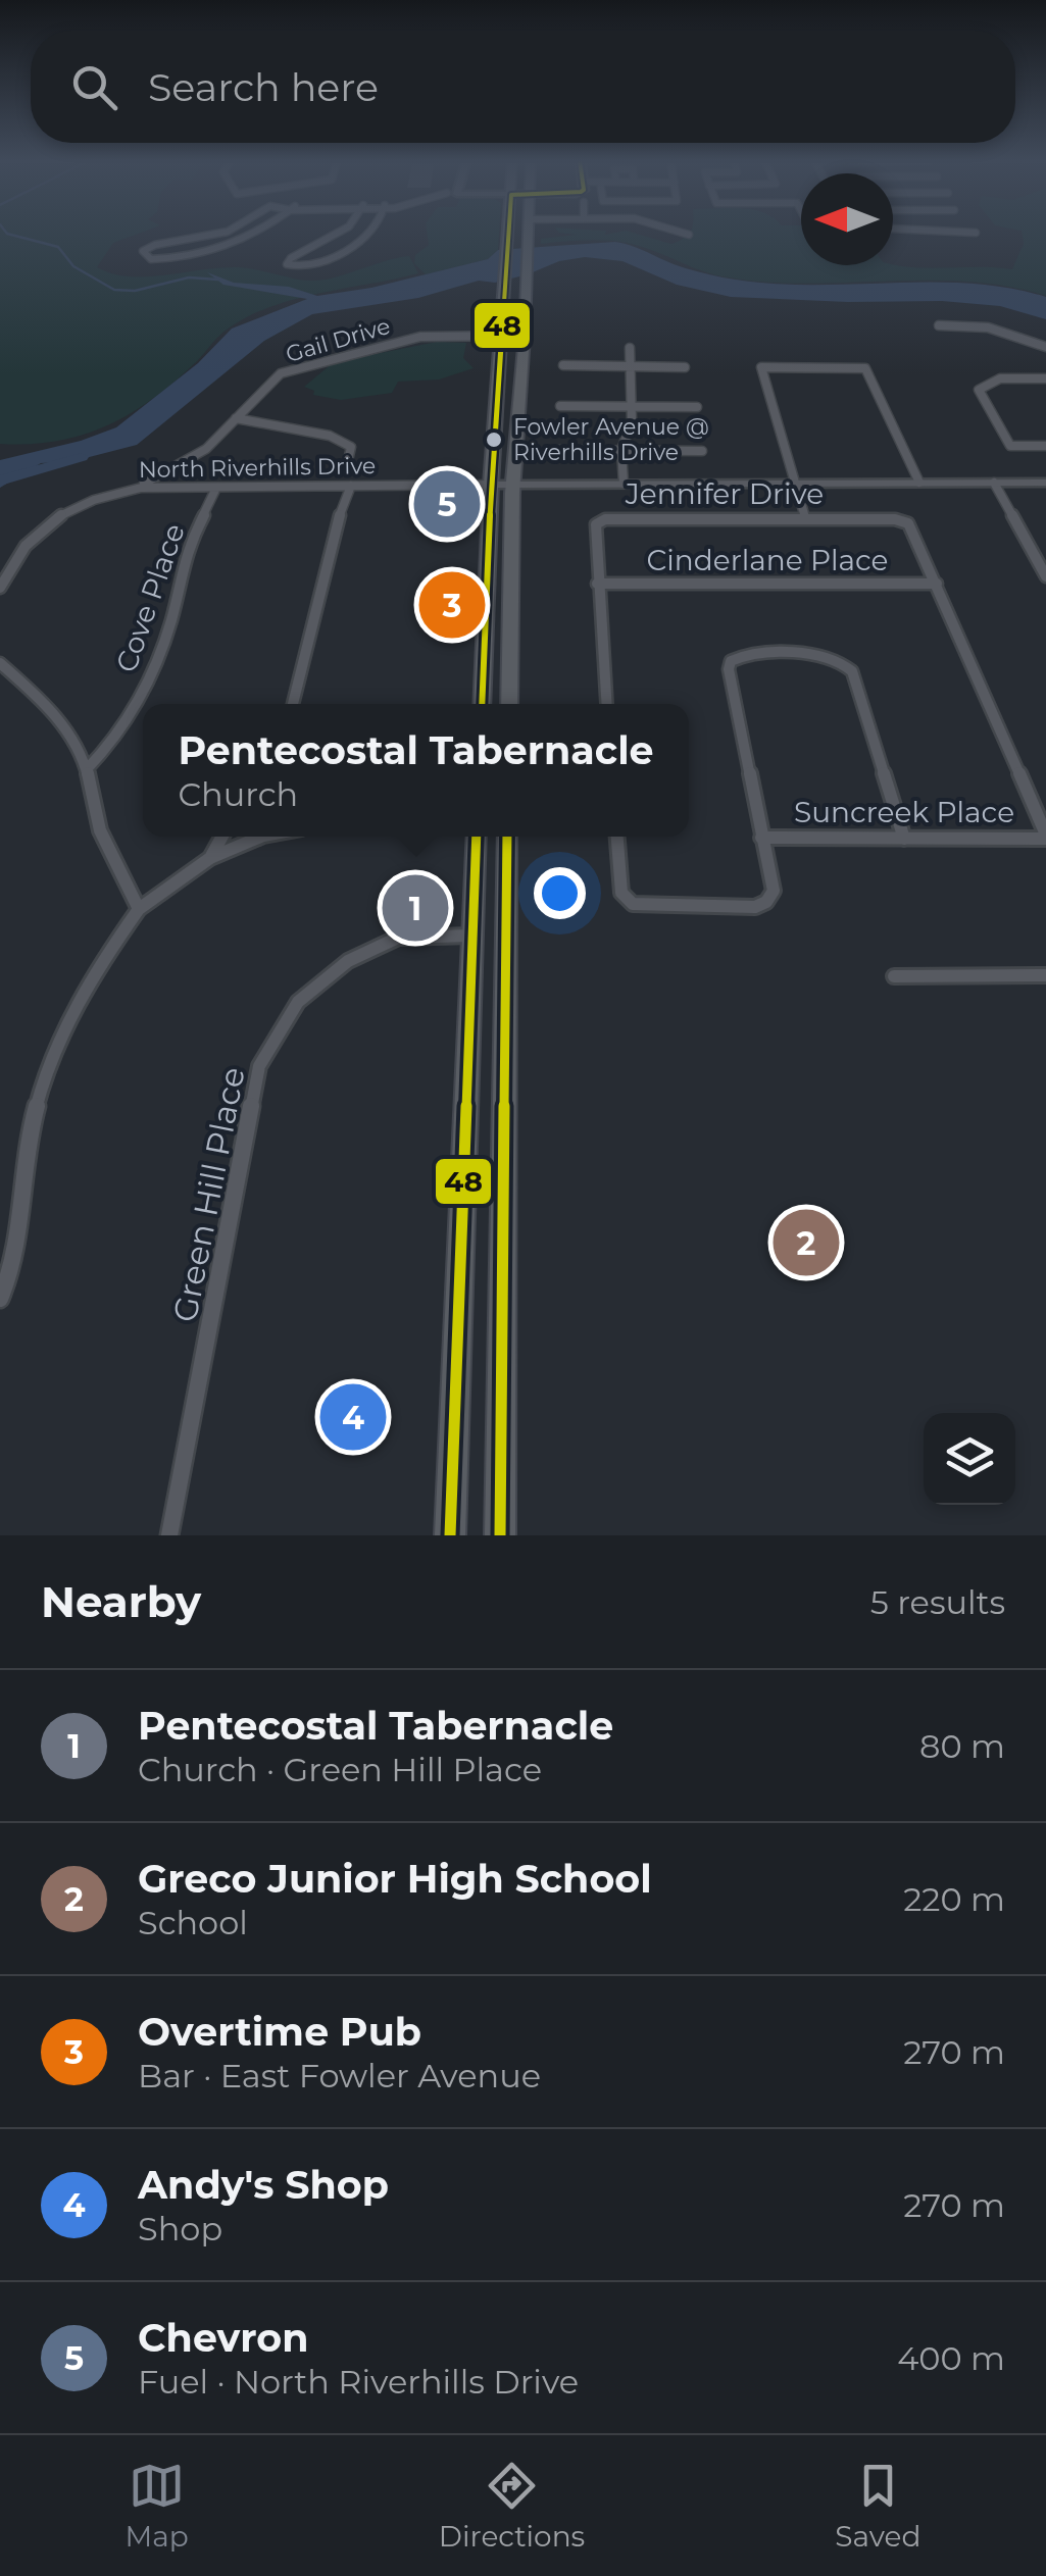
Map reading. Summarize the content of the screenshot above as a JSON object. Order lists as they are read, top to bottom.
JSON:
{
  "streets": {
    "street": [
      "Gail Drive",
      "North Riverhills Drive",
      "Jennifer Drive",
      "Cinderlane Place",
      "Cove Place",
      "Suncreek Place",
      "Green Hill Place"
    ]
  },
  "crossings": [
    ["Gail Drive", "North Riverhills Drive"],
    ["North Riverhills Drive", "Cove Place"],
    ["Jennifer Drive", "Cinderlane Place"]
  ],
  "places": ["Fowler Avenue @ Riverhills Drive"],
  "lines": ["transit line 48"],
  "north": "left",
  "page": {
    "search": "Search here",
    "pins": [
      "5",
      "3",
      "1",
      "2",
      "4"
    ],
    "popup": ["Pentecostal Tabernacle", "Church"],
    "heading": ["Nearby", "5 results"],
    "list": [
      {
        "mark": "1",
        "name": "Pentecostal Tabernacle",
        "note": "Church · Green Hill Place",
        "value": "80 m"
      },
      {
        "mark": "2",
        "name": "Greco Junior High School",
        "note": "School",
        "value": "220 m"
      },
      {
        "mark": "3",
        "name": "Overtime Pub",
        "note": "Bar · East Fowler Avenue",
        "value": "270 m"
      },
      {
        "mark": "4",
        "name": "Andy's Shop",
        "note": "Shop",
        "value": "270 m"
      },
      {
        "mark": "5",
        "name": "Chevron",
        "note": "Fuel · North Riverhills Drive",
        "value": "400 m"
      }
    ],
    "nav": ["Map", "Directions", "Saved"]
  }
}
